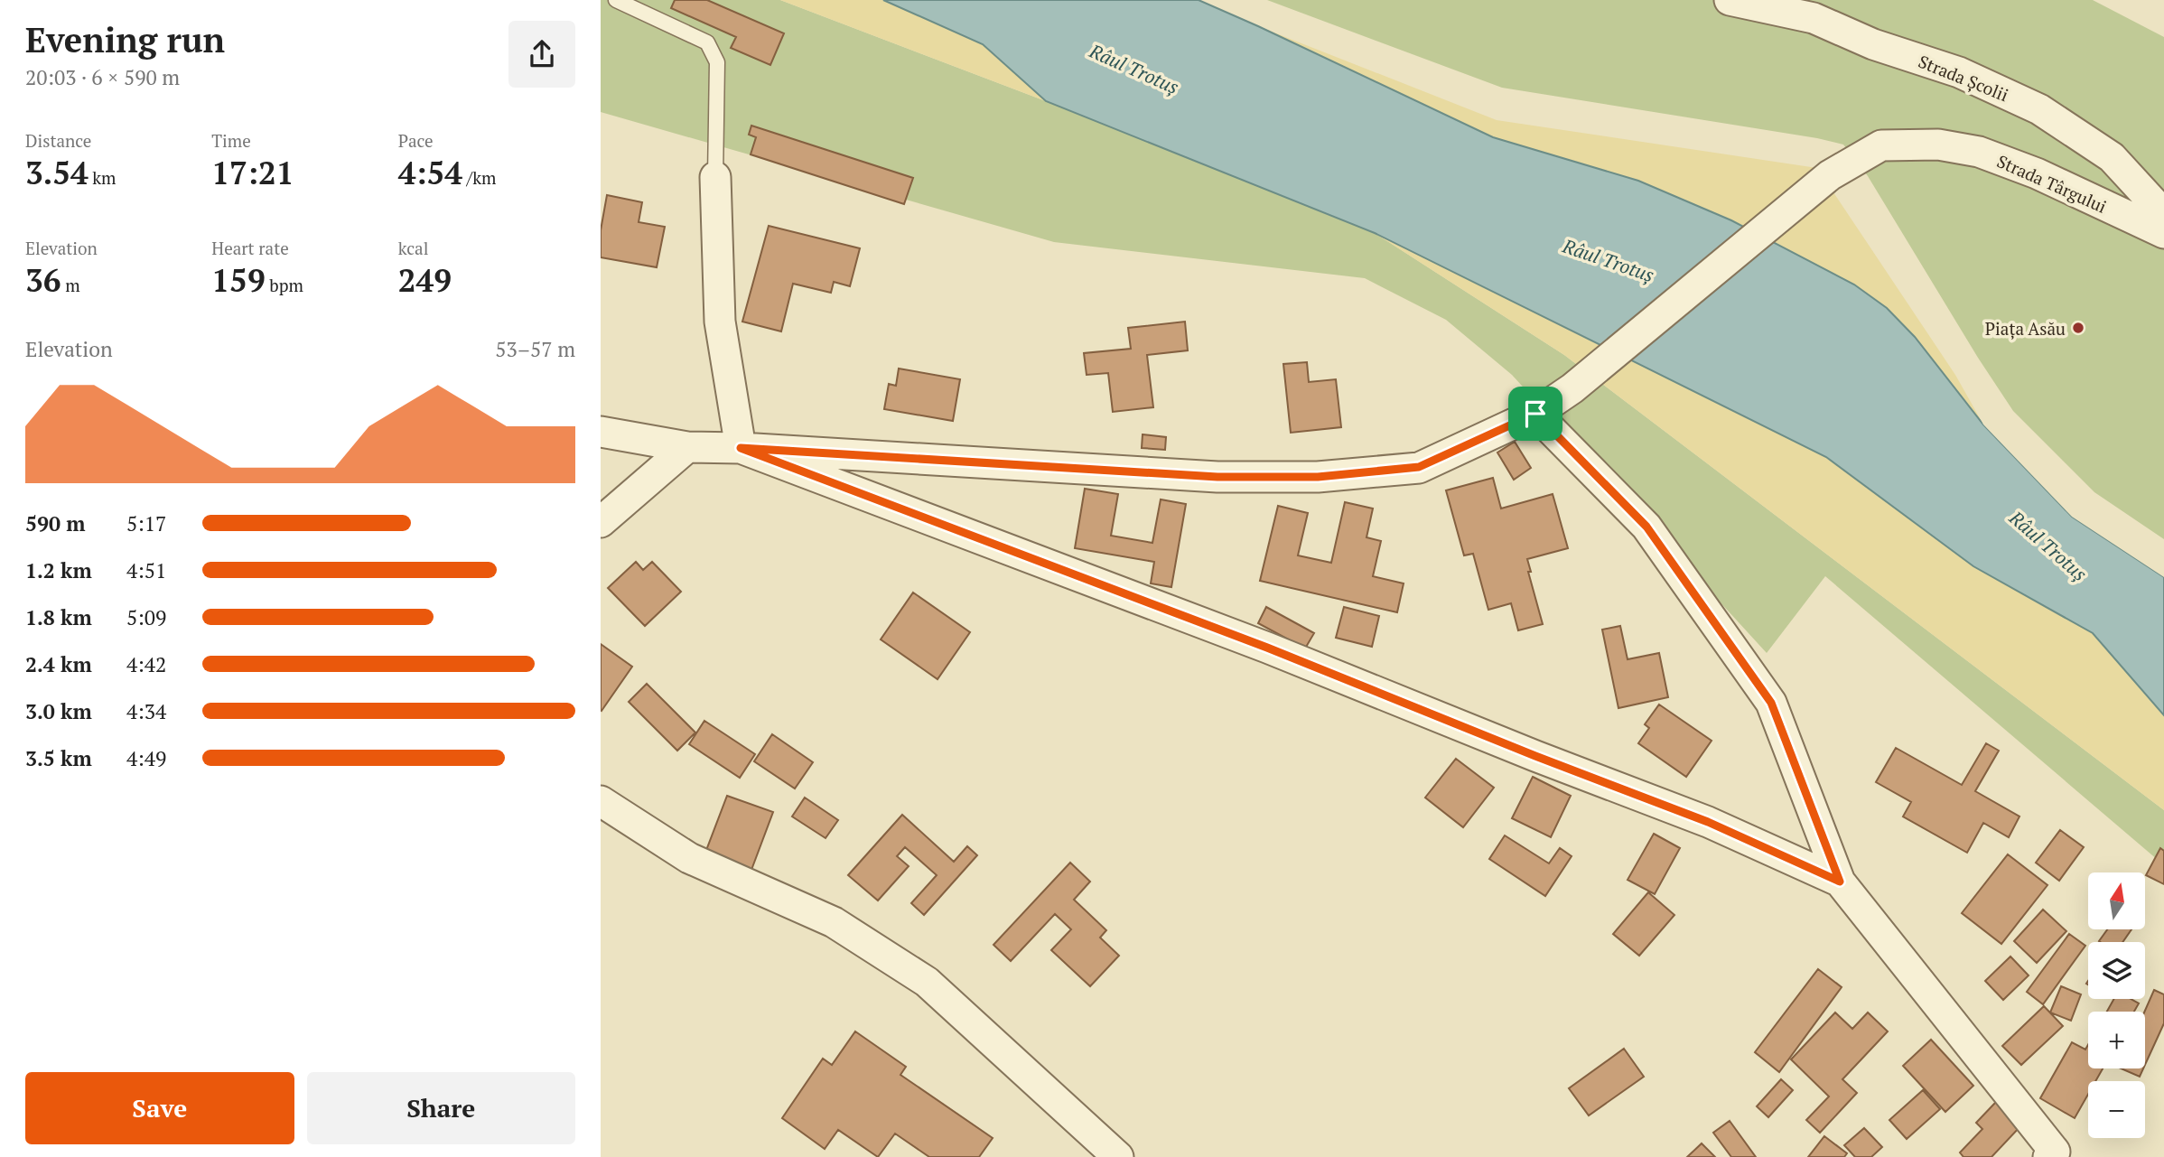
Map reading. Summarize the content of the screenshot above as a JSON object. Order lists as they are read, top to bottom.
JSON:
{
  "streets": {
    "street": ["Strada Școlii", "Strada Târgului"]
  },
  "water": ["Râul Trotuș"],
  "places": ["Piața Asău"],
  "north": "top",
  "page": {
    "heading": ["Evening run", "20:03 · 6 × 590 m"],
    "stats": [
      ["Distance", "3.54 km"],
      ["Time", "17:21"],
      ["Pace", "4:54 /km"],
      ["Elevation", "36 m"],
      ["Heart rate", "159 bpm"],
      ["kcal", "249"]
    ],
    "chart": ["Elevation", "53–57 m"],
    "list": [
      {
        "name": "590 m",
        "note": "5:17"
      },
      {
        "name": "1.2 km",
        "note": "4:51"
      },
      {
        "name": "1.8 km",
        "note": "5:09"
      },
      {
        "name": "2.4 km",
        "note": "4:42"
      },
      {
        "name": "3.0 km",
        "note": "4:34"
      },
      {
        "name": "3.5 km",
        "note": "4:49"
      }
    ],
    "map_buttons": ["+", "−"],
    "buttons": ["Save", "Share"]
  }
}
